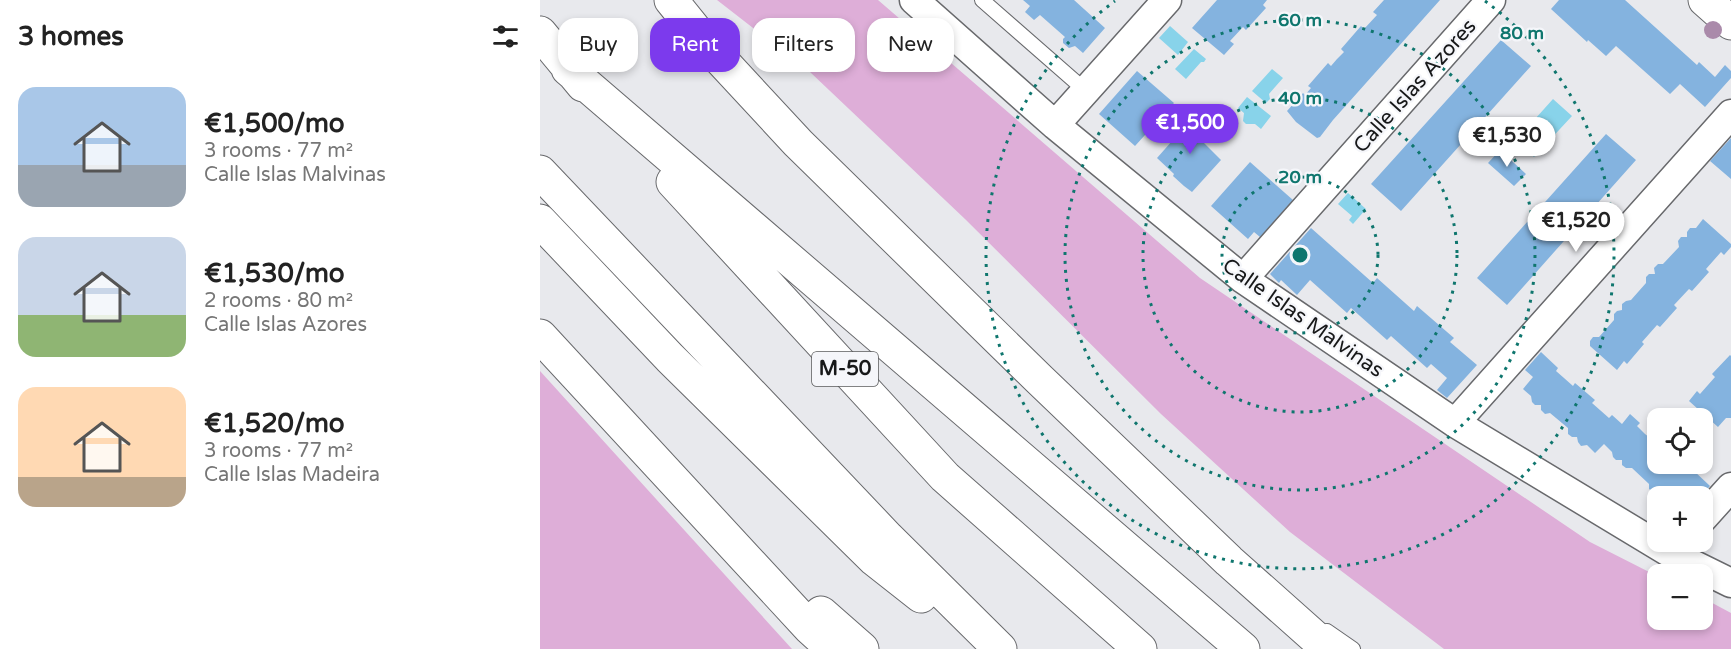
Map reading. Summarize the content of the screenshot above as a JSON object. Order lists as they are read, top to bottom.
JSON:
{
  "streets": {
    "main road": ["M-50"],
    "street": ["Calle Islas Azores", "Calle Islas Malvinas"]
  },
  "crossings": [
    ["Calle Islas Azores", "Calle Islas Malvinas"]
  ],
  "page": {
    "heading": "3 homes",
    "chip": [
      "Buy",
      "Rent",
      "Filters",
      "New"
    ],
    "list": [
      {
        "name": "€1,500/mo",
        "note": "3 rooms · 77 m² · Calle Islas Malvinas"
      },
      {
        "name": "€1,530/mo",
        "note": "2 rooms · 80 m² · Calle Islas Azores"
      },
      {
        "name": "€1,520/mo",
        "note": "3 rooms · 77 m² · Calle Islas Madeira"
      }
    ],
    "price": ["€1,500", "€1,530", "€1,520"],
    "map_buttons": ["+", "−"]
  },
  "rings": [
    "60 m",
    "80 m",
    "40 m",
    "20 m"
  ]
}
